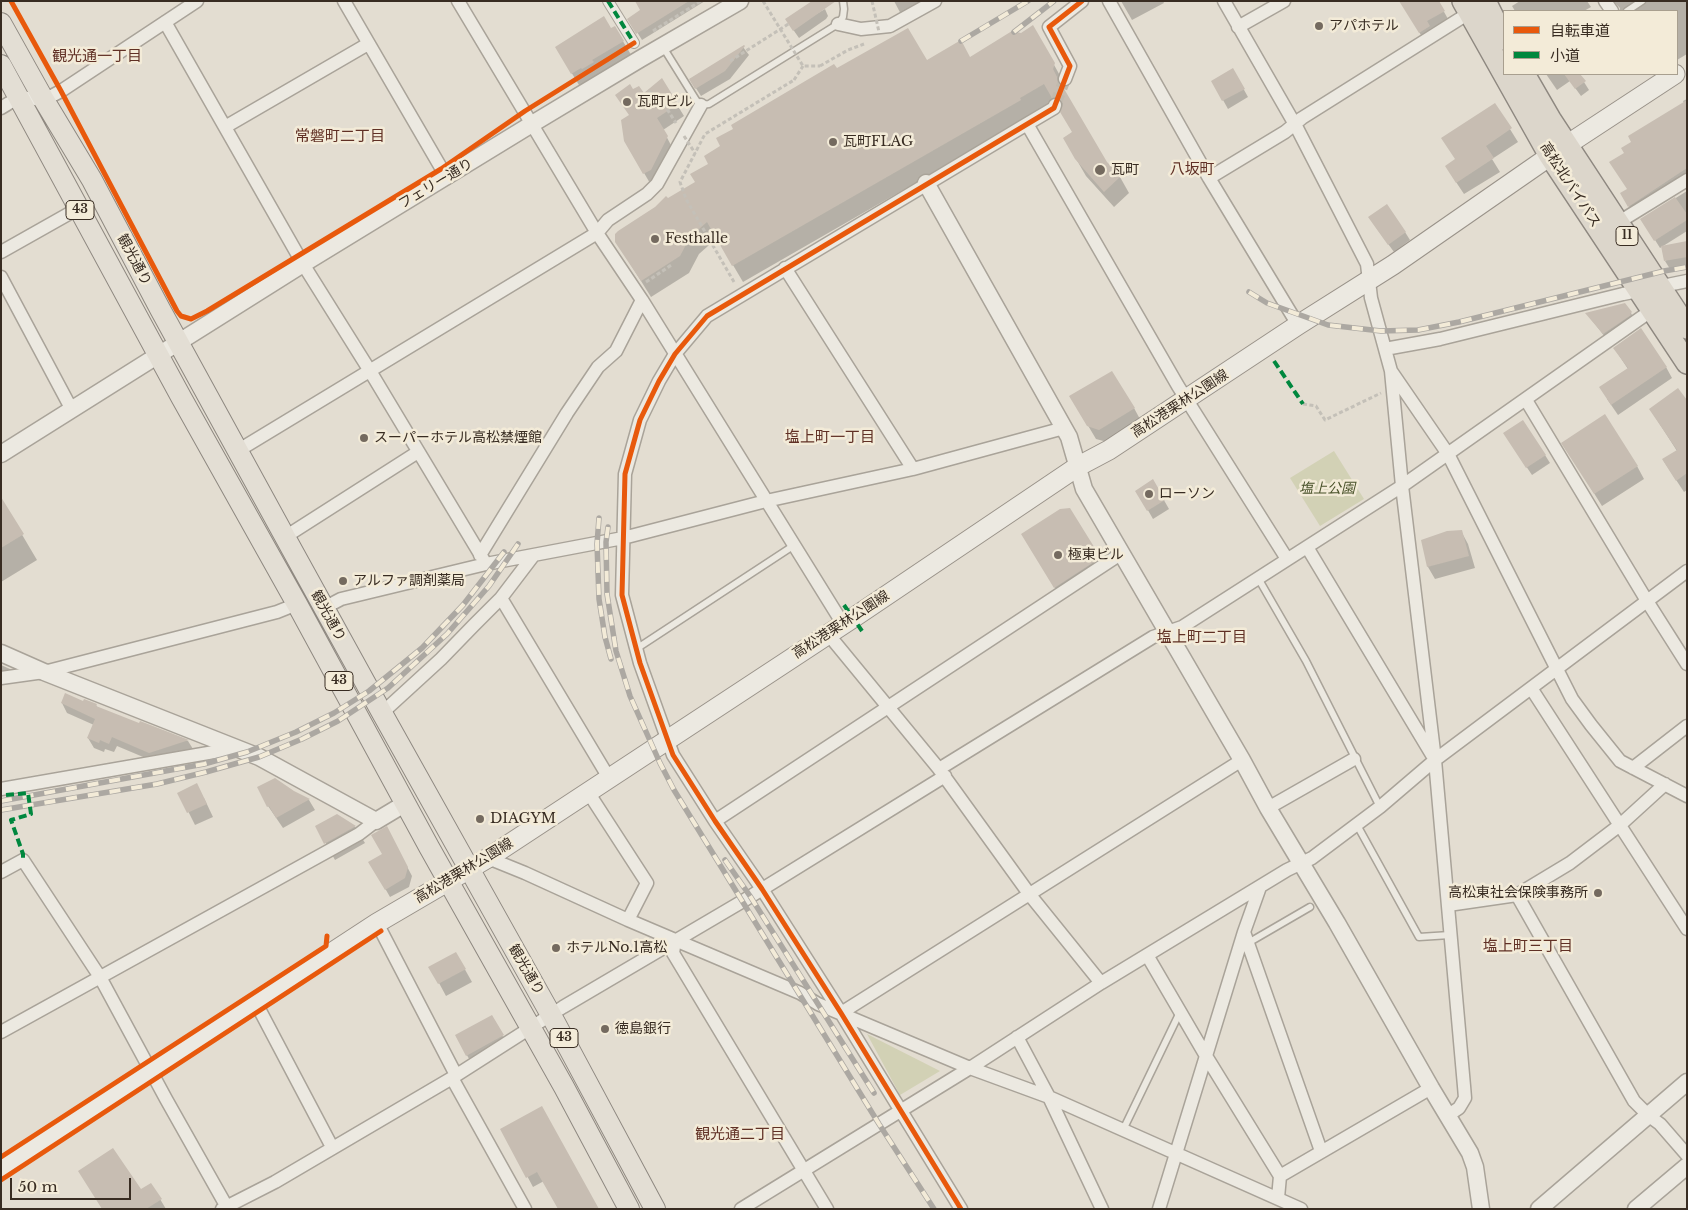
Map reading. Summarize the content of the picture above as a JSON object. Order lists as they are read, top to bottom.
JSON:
{
  "streets": {
    "highway": ["高松北バイパス", "11"],
    "main road": ["43", "観光通り", "高松港栗林公園線"],
    "street": ["フェリー通り"]
  },
  "crossings": [
    ["フェリー通り", "観光通り"],
    ["高松北バイパス", "高松港栗林公園線"],
    ["観光通り", "高松港栗林公園線"]
  ],
  "districts": [
    "観光通一丁目",
    "常磐町二丁目",
    "八坂町",
    "塩上町一丁目",
    "塩上町二丁目",
    "塩上町三丁目",
    "観光通二丁目"
  ],
  "parks": ["塩上公園"],
  "places": [
    "アパホテル",
    "瓦町ビル",
    "瓦町FLAG",
    "瓦町",
    "Festhalle",
    "スーパーホテル高松禁煙館",
    "ローソン",
    "極東ビル",
    "アルファ調剤薬局",
    "DIAGYM",
    "高松東社会保険事務所",
    "ホテルNo.1高松",
    "徳島銀行"
  ],
  "legend": ["自転車道", "小道"],
  "scale_bar": "50 m"
}
